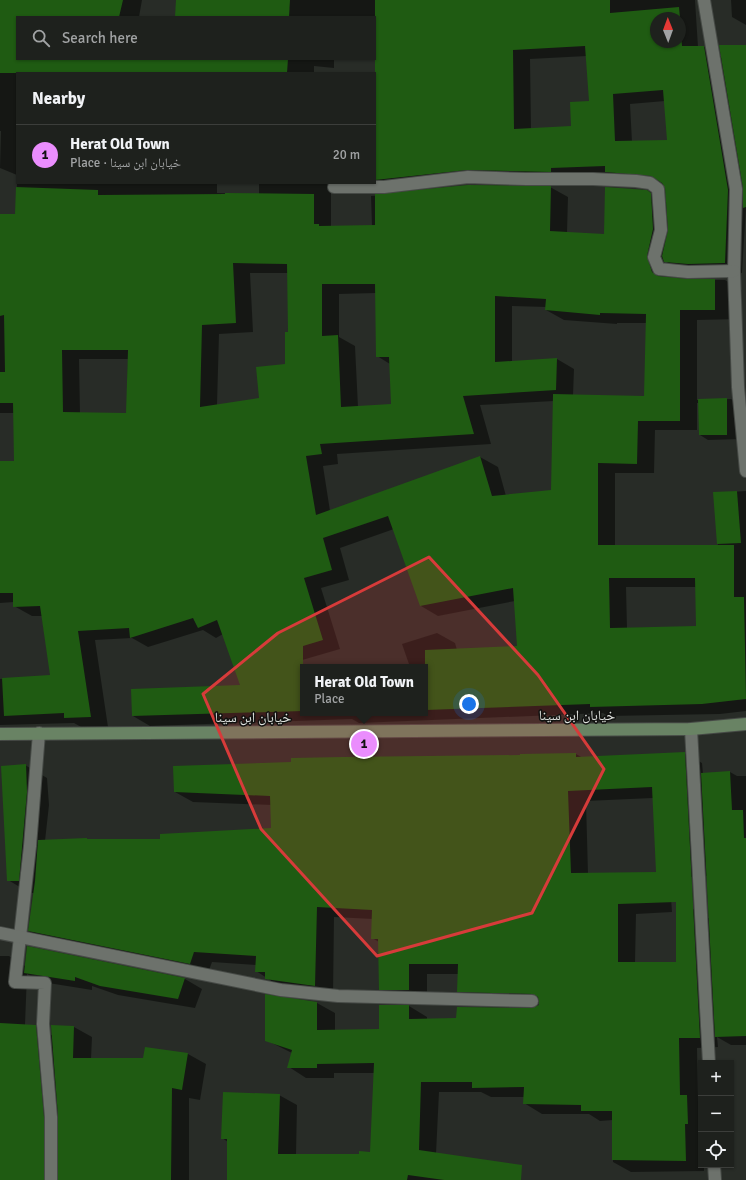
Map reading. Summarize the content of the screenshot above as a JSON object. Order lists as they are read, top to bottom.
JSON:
{
  "streets": {
    "street": ["خیابان ابن سینا"]
  },
  "north": "top",
  "page": {
    "search": "Search here",
    "heading": "Nearby",
    "list": [
      {
        "mark": "1",
        "name": "Herat Old Town",
        "note": "Place · خیابان ابن سینا",
        "value": "20 m"
      }
    ],
    "popup": ["Herat Old Town", "Place"],
    "pins": "1",
    "map_buttons": ["+", "−"]
  }
}
